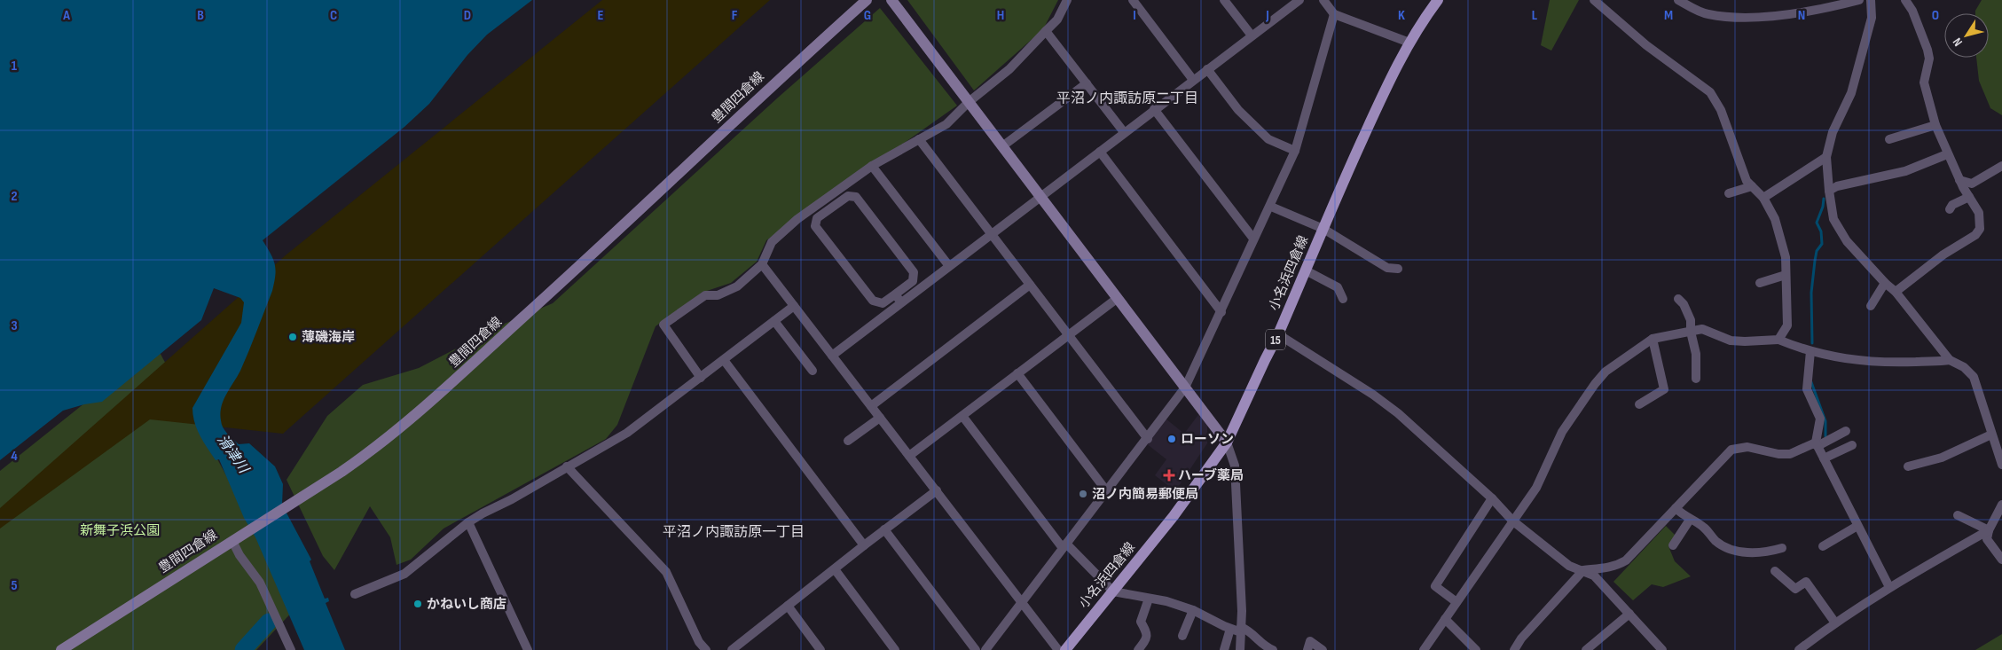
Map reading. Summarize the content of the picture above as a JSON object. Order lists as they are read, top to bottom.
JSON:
{
  "streets": {
    "main road": ["豊間四倉線", "小名浜四倉線", "15"]
  },
  "districts": ["平沼ノ内諏訪原二丁目", "平沼ノ内諏訪原一丁目"],
  "water": ["滑津川"],
  "parks": ["新舞子浜公園"],
  "places": {
    "other": [
      "薄磯海岸",
      "ローソン",
      "沼ノ内簡易郵便局",
      "かねいし商店"
    ],
    "health": ["ハーブ薬局"]
  },
  "north": "bottom left",
  "grid": {
    "columns": [
      "A",
      "B",
      "C",
      "D",
      "E",
      "F",
      "G",
      "H",
      "I",
      "J",
      "K",
      "L",
      "M",
      "N",
      "O"
    ],
    "rows": [
      "1",
      "2",
      "3",
      "4",
      "5"
    ]
  }
}
